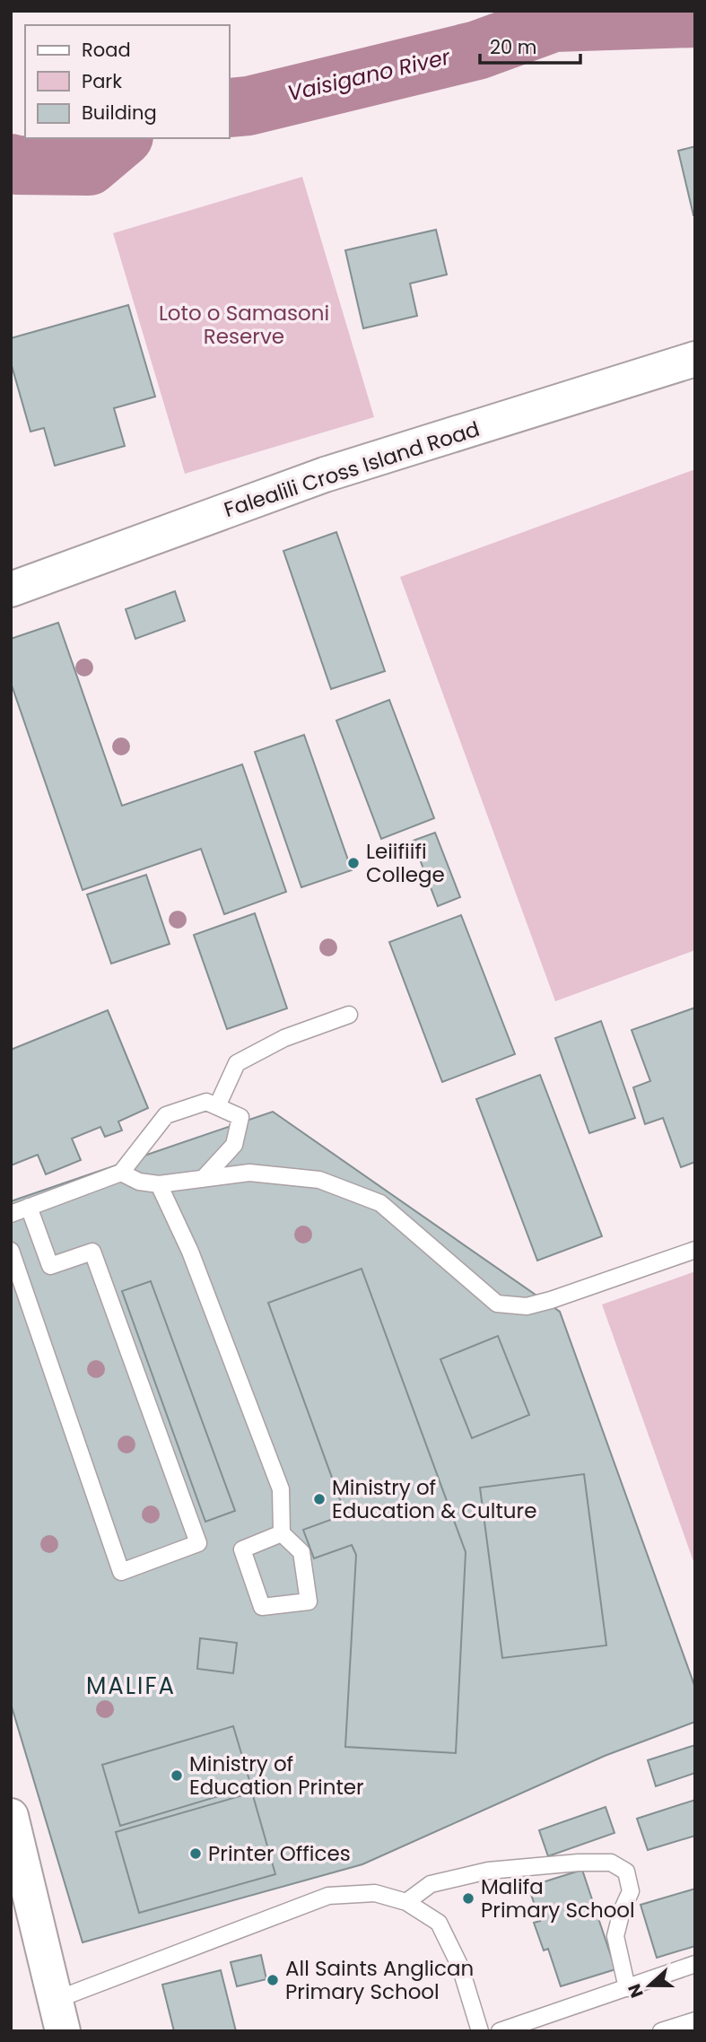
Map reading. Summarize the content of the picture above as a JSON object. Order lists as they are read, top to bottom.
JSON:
{
  "streets": {
    "main road": ["Falealili Cross Island Road"]
  },
  "districts": ["MALIFA"],
  "water": ["Vaisigano River"],
  "parks": ["Loto o Samasoni Reserve"],
  "places": [
    "Leiifiifi College",
    "Ministry of Education & Culture",
    "Ministry of Education Printer",
    "Printer Offices",
    "Malifa Primary School",
    "All Saints Anglican Primary School"
  ],
  "legend": ["Road", "Park", "Building"],
  "scale_bar": "20 m",
  "north": "left"
}
